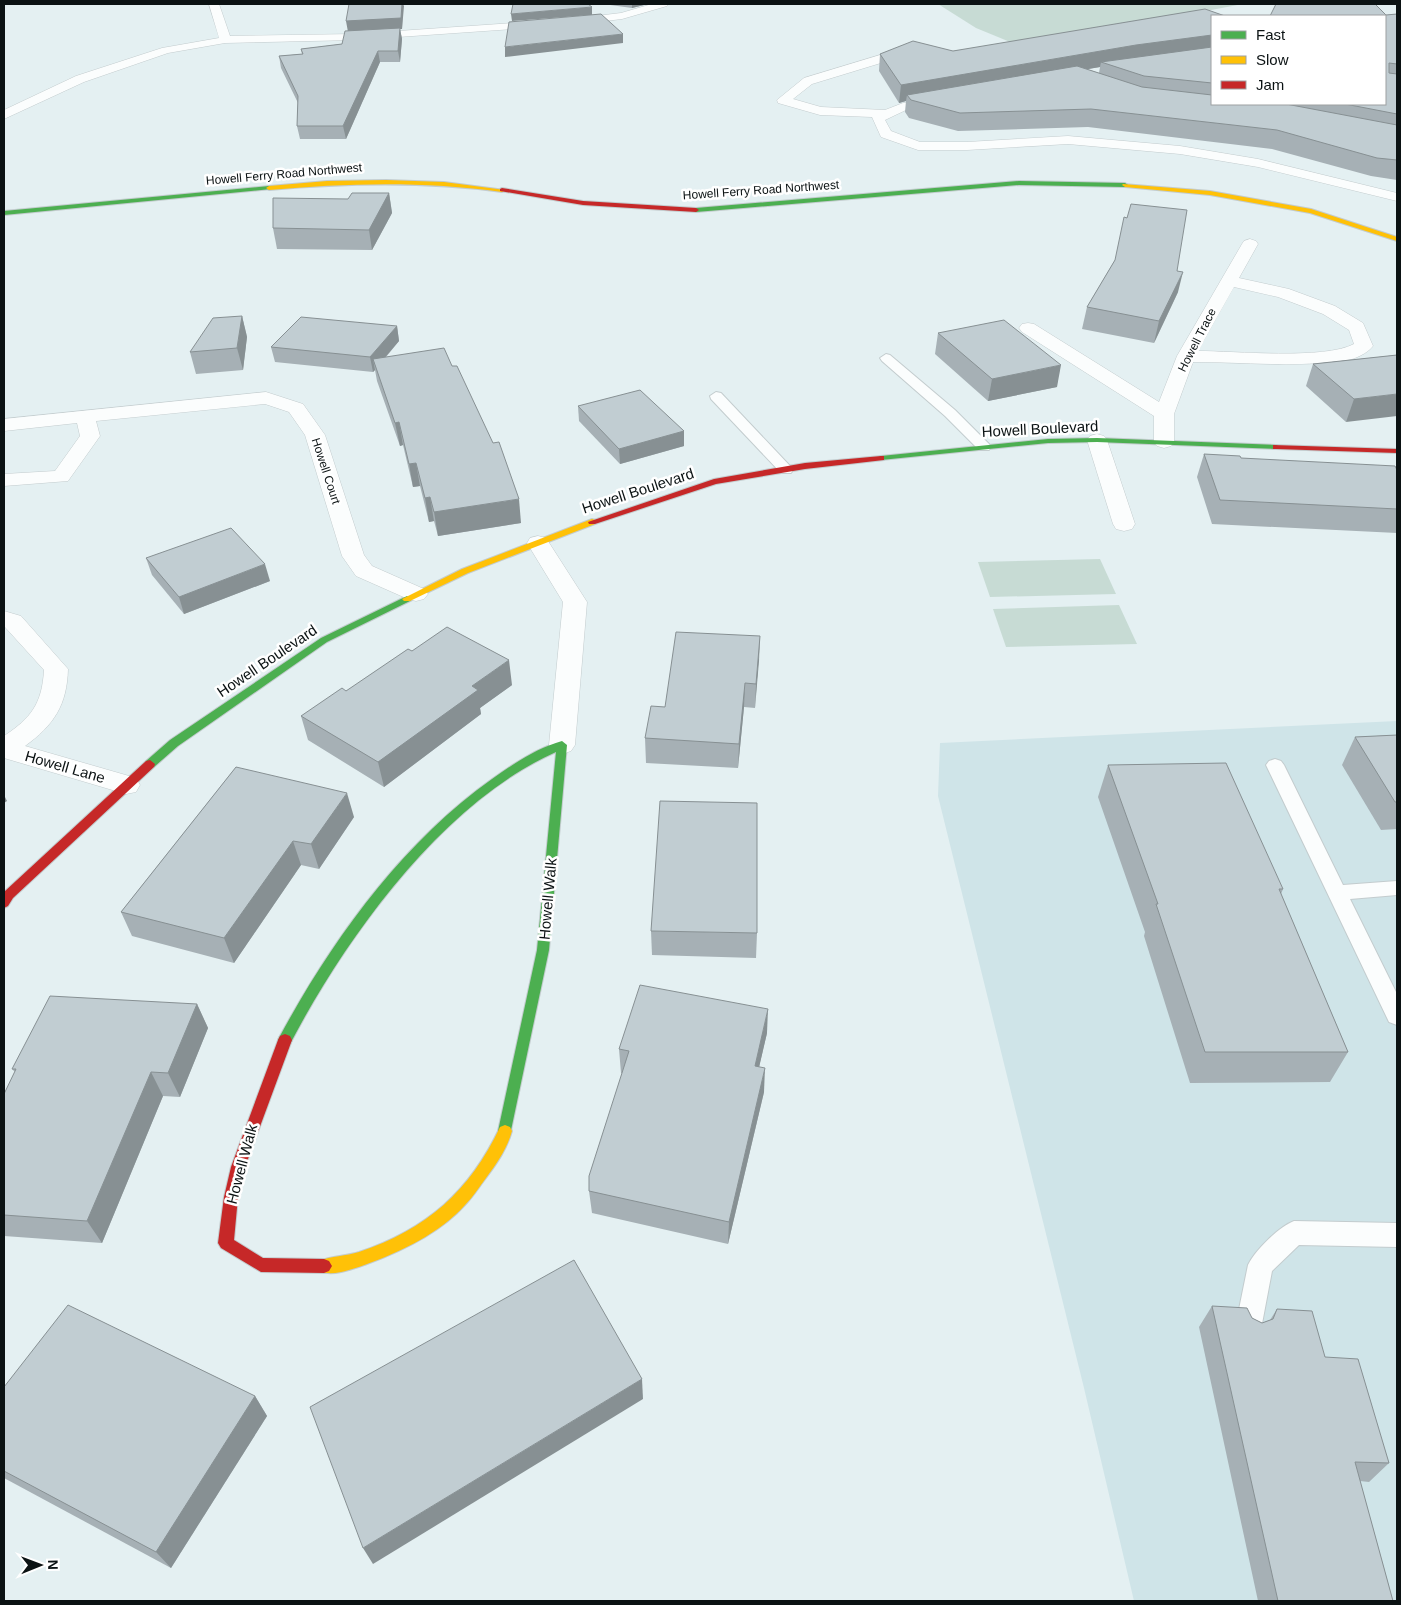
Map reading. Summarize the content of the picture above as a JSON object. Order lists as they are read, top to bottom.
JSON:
{
  "streets": {
    "street": [
      "Howell Ferry Road Northwest",
      "Howell Trace",
      "Howell Boulevard",
      "Howell Court",
      "Howell Lane",
      "Howell Walk"
    ]
  },
  "crossings": [
    ["Howell Trace", "Howell Boulevard"],
    ["Howell Boulevard", "Howell Court"],
    ["Howell Boulevard", "Howell Lane"],
    ["Howell Boulevard", "Howell Walk"]
  ],
  "legend": ["Fast", "Slow", "Jam"],
  "north": "right"
}
